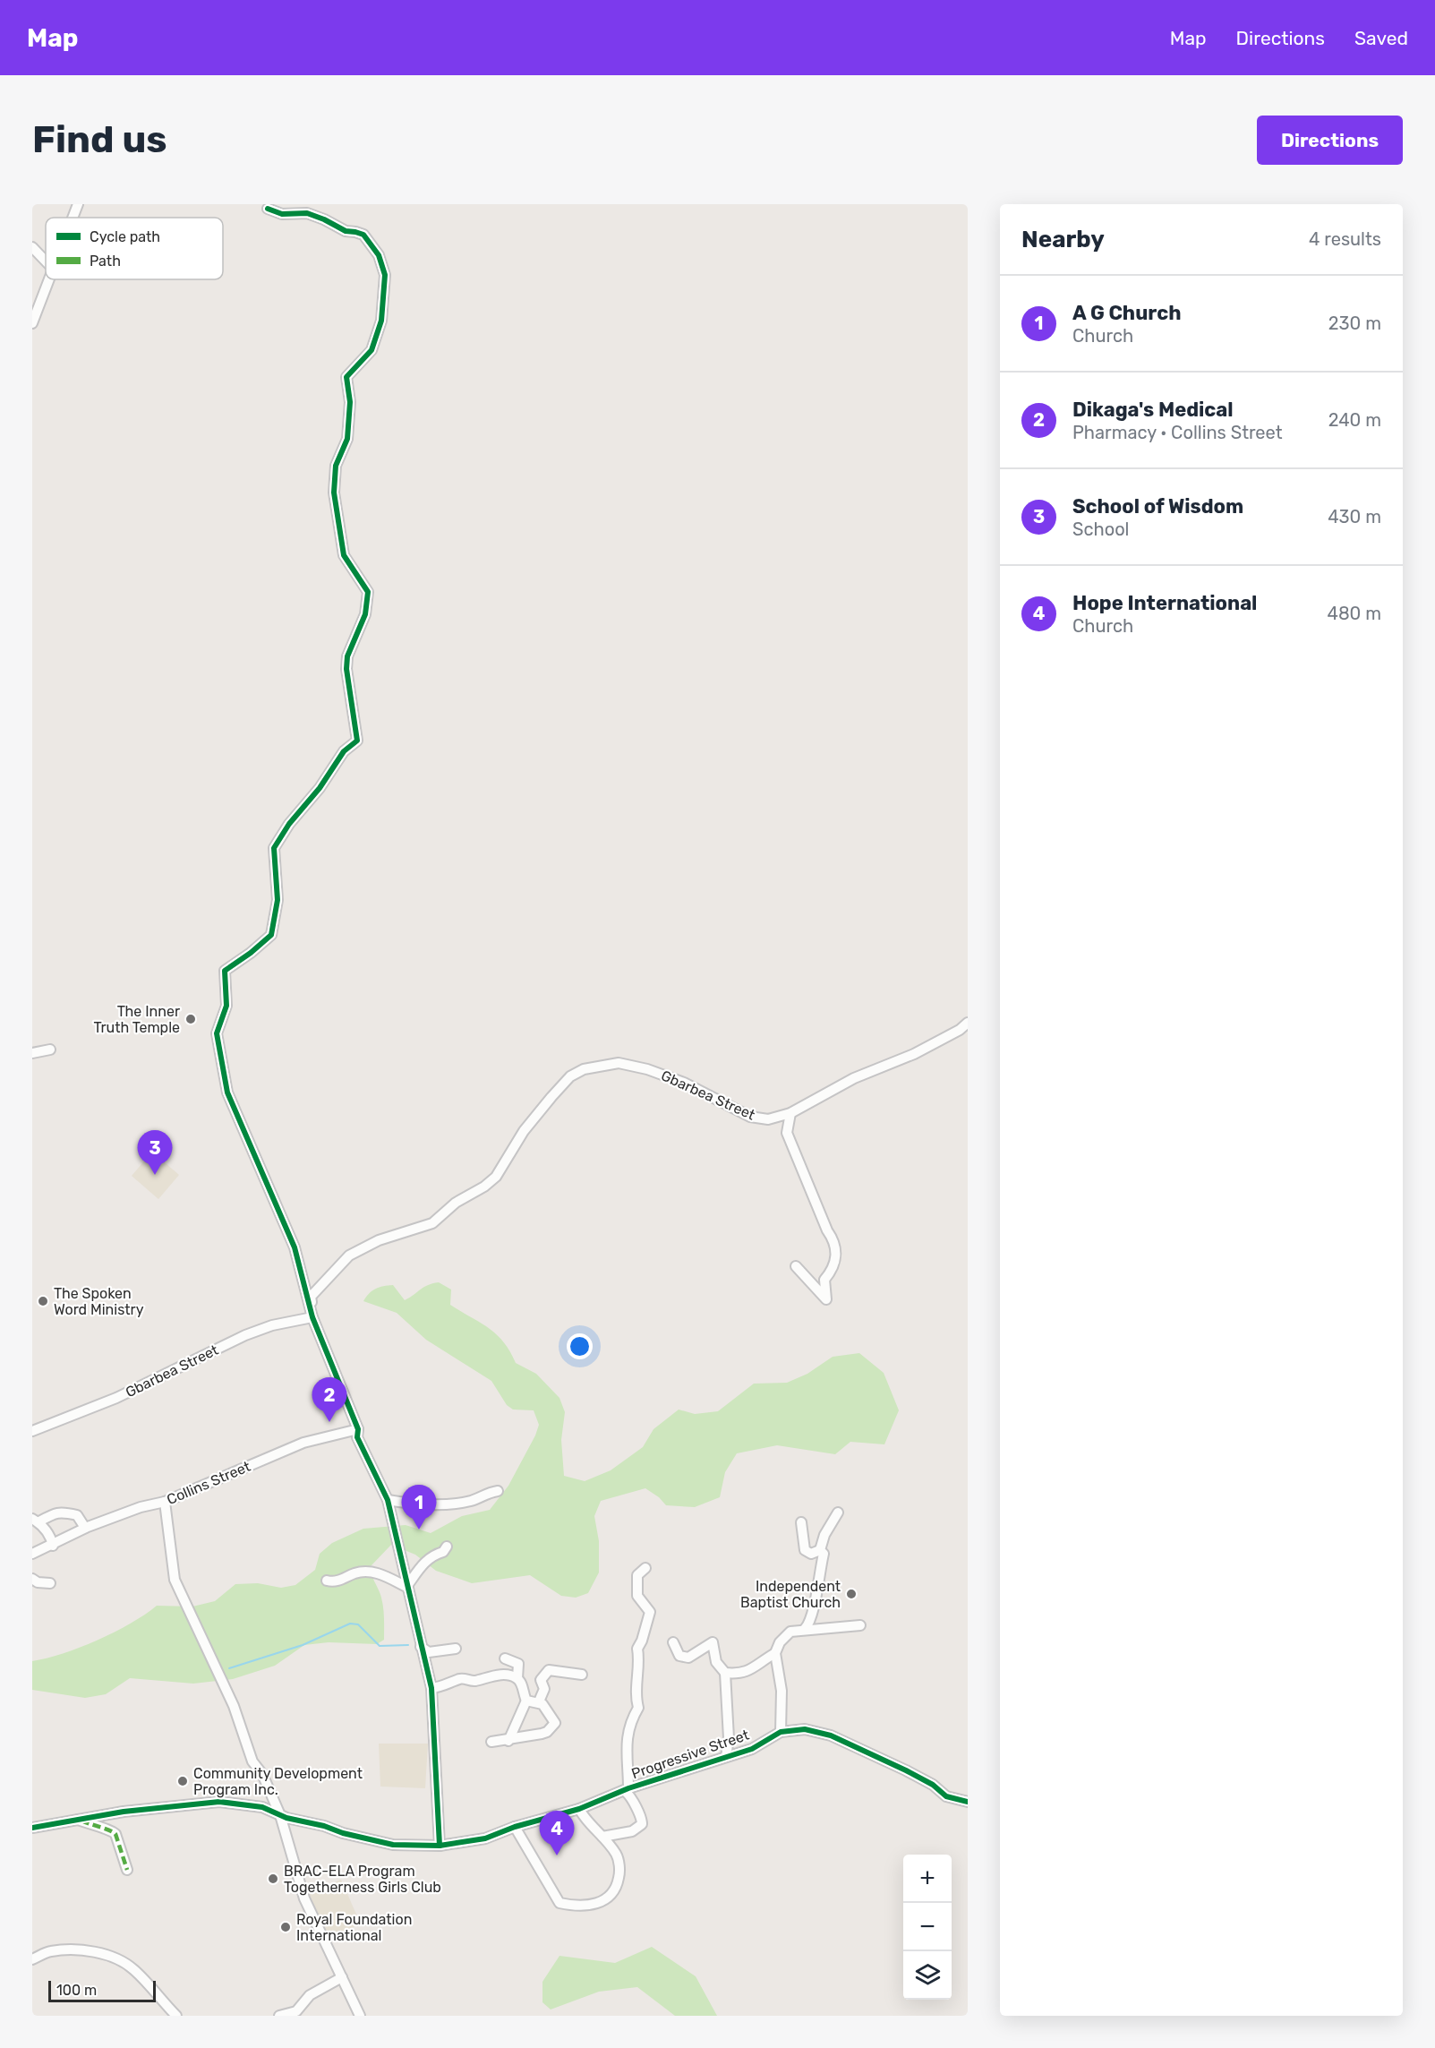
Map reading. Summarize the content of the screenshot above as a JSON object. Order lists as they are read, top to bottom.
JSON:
{
  "streets": {
    "street": ["Gbarbea Street", "Collins Street", "Progressive Street"]
  },
  "places": [
    "The Inner Truth Temple",
    "The Spoken Word Ministry",
    "Independent Baptist Church",
    "Community Development Program Inc.",
    "BRAC-ELA Program Togetherness Girls Club",
    "Royal Foundation International"
  ],
  "legend": ["Cycle path", "Path"],
  "scale_bar": "100 m",
  "page": {
    "header": "Map",
    "nav": ["Map", "Directions", "Saved"],
    "buttons": "Directions",
    "title": "Find us",
    "heading": ["Nearby", "4 results"],
    "list": [
      {
        "mark": "1",
        "name": "A G Church",
        "note": "Church",
        "value": "230 m"
      },
      {
        "mark": "2",
        "name": "Dikaga's Medical",
        "note": "Pharmacy · Collins Street",
        "value": "240 m"
      },
      {
        "mark": "3",
        "name": "School of Wisdom",
        "note": "School",
        "value": "430 m"
      },
      {
        "mark": "4",
        "name": "Hope International",
        "note": "Church",
        "value": "480 m"
      }
    ],
    "pins": [
      "3",
      "2",
      "1",
      "4"
    ],
    "map_buttons": ["+", "−"],
    "scale": "100 m"
  }
}
